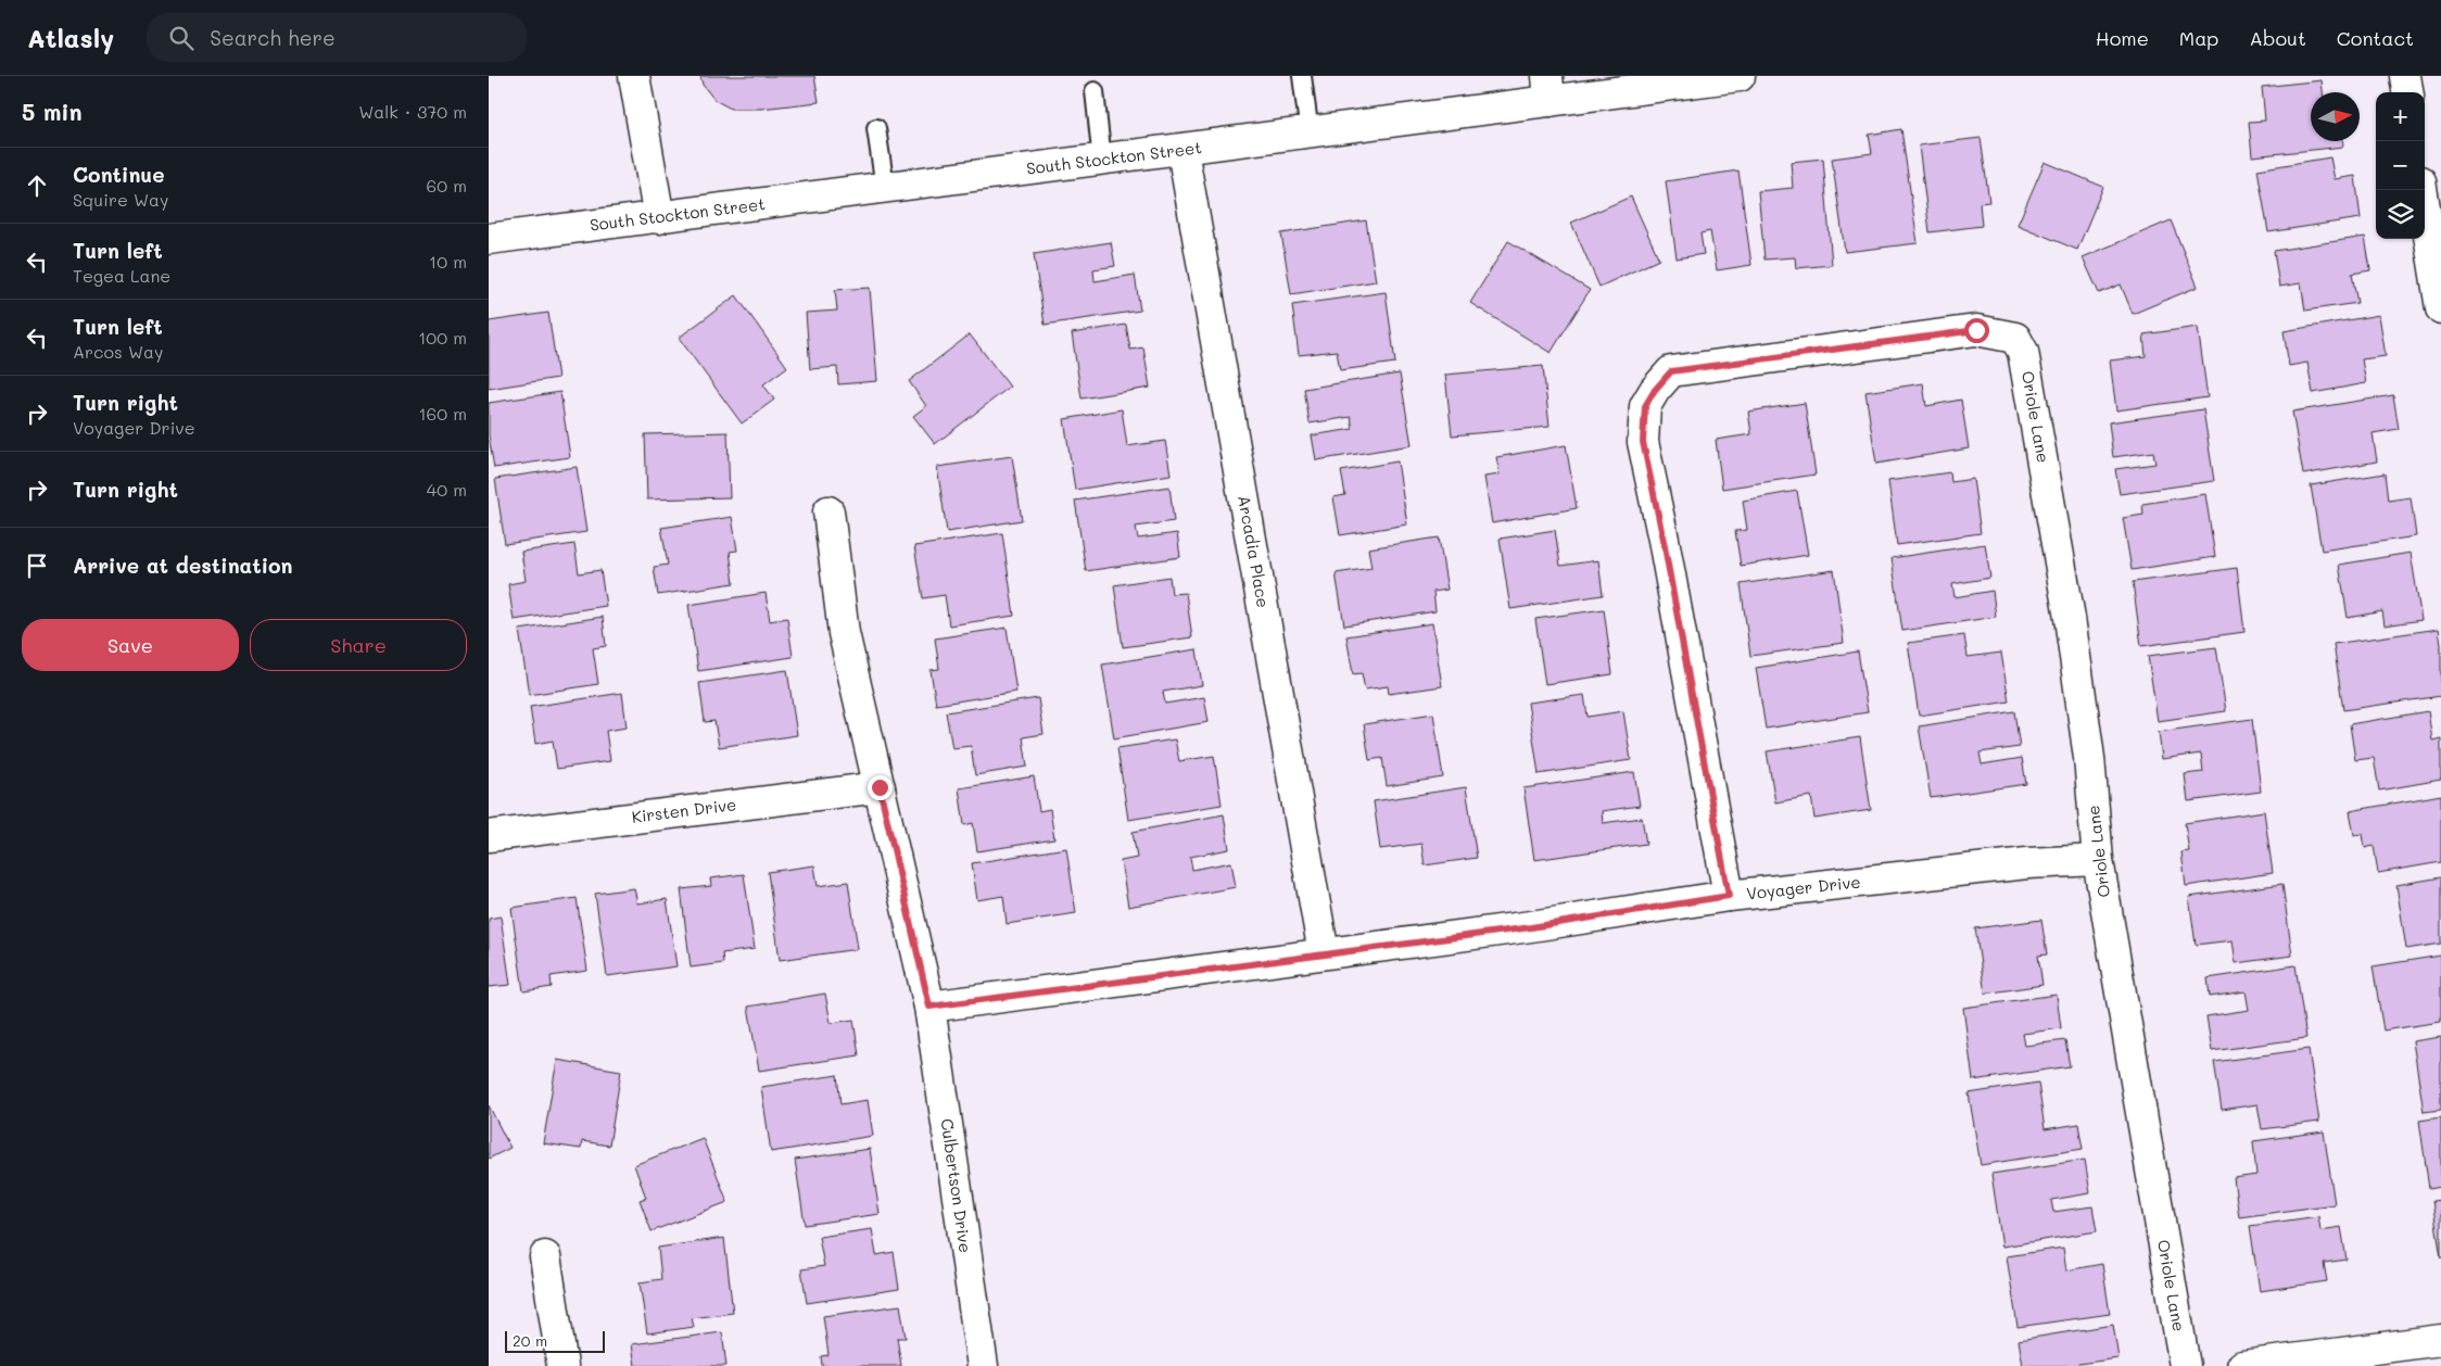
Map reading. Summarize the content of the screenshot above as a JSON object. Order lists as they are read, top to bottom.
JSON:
{
  "streets": {
    "street": [
      "South Stockton Street",
      "Oriole Lane",
      "Arcadia Place",
      "Kirsten Drive",
      "Voyager Drive",
      "Culbertson Drive"
    ]
  },
  "crossings": [
    ["South Stockton Street", "Arcadia Place"],
    ["Oriole Lane", "Voyager Drive"],
    ["Arcadia Place", "Voyager Drive"],
    ["Kirsten Drive", "Culbertson Drive"],
    ["Voyager Drive", "Culbertson Drive"]
  ],
  "scale_bar": "20 m",
  "north": "right",
  "page": {
    "header": "Atlasly",
    "search": "Search here",
    "nav": [
      "Home",
      "Map",
      "About",
      "Contact"
    ],
    "heading": ["5 min", "Walk · 370 m"],
    "map_buttons": ["+", "−"],
    "list": [
      ["Continue", "Squire Way", "60 m"],
      ["Turn left", "Tegea Lane", "10 m"],
      ["Turn left", "Arcos Way", "100 m"],
      ["Turn right", "Voyager Drive", "160 m"],
      ["Turn right", "40 m"],
      "Arrive at destination"
    ],
    "buttons": ["Save", "Share"],
    "scale": "20 m"
  }
}
